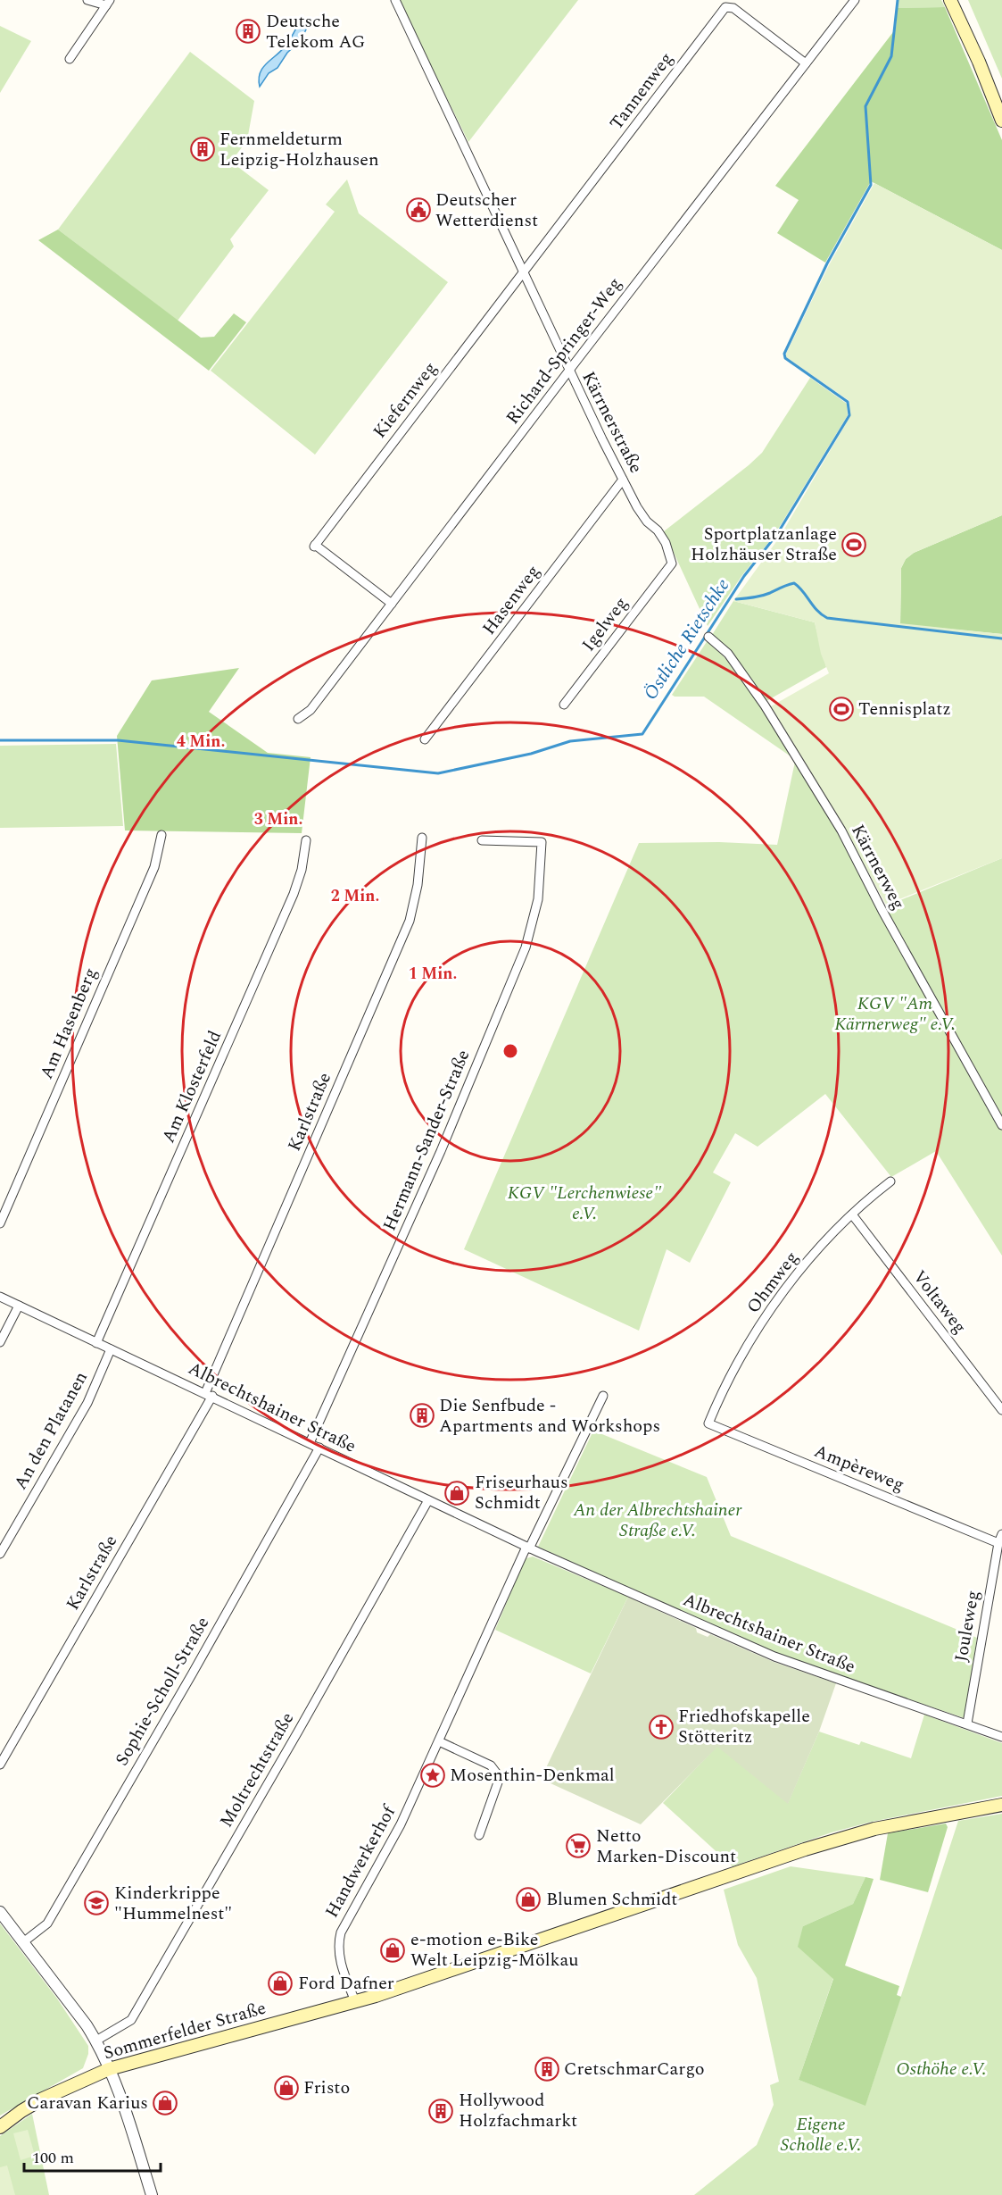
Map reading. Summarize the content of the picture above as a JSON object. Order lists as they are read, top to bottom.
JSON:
{
  "streets": {
    "main road": ["Sommerfelder Straße"],
    "street": [
      "Tannenweg",
      "Richard-Springer-Weg",
      "Kiefernweg",
      "Kärrnerstraße",
      "Hasenweg",
      "Igelweg",
      "Kärrnerweg",
      "Am Hasenberg",
      "Am Klosterfeld",
      "Karlstraße",
      "Hermann-Sander-Straße",
      "Ohmweg",
      "Voltaweg",
      "Albrechtshainer Straße",
      "An den Platanen",
      "Ampèreweg",
      "Jouleweg",
      "Sophie-Scholl-Straße",
      "Moltrechtstraße",
      "Handwerkerhof"
    ]
  },
  "crossings": [
    ["Tannenweg", "Richard-Springer-Weg"],
    ["Tannenweg", "Kiefernweg"],
    ["Tannenweg", "Kärrnerstraße"],
    ["Richard-Springer-Weg", "Kiefernweg"],
    ["Richard-Springer-Weg", "Kärrnerstraße"],
    ["Kiefernweg", "Kärrnerstraße"],
    ["Kärrnerstraße", "Hasenweg"],
    ["Kärrnerstraße", "Igelweg"],
    ["Am Klosterfeld", "Albrechtshainer Straße"],
    ["Karlstraße", "Albrechtshainer Straße"],
    ["Hermann-Sander-Straße", "Albrechtshainer Straße"],
    ["Ohmweg", "Voltaweg"],
    ["Ohmweg", "Ampèreweg"],
    ["Albrechtshainer Straße", "An den Platanen"],
    ["Albrechtshainer Straße", "Jouleweg"],
    ["Albrechtshainer Straße", "Sophie-Scholl-Straße"],
    ["Albrechtshainer Straße", "Moltrechtstraße"],
    ["Albrechtshainer Straße", "Handwerkerhof"],
    ["Ampèreweg", "Jouleweg"],
    ["Handwerkerhof", "Sommerfelder Straße"]
  ],
  "water": ["Östliche Rietschke"],
  "parks": [
    "KGV \"Am Kärrnerweg\" e.V.",
    "KGV \"Lerchenwiese\" e.V.",
    "An der Albrechtshainer Straße e.V.",
    "Osthöhe e.V.",
    "Eigene Scholle e.V."
  ],
  "places": {
    "building": [
      "Deutsche Telekom AG",
      "Fernmeldeturm Leipzig-Holzhausen",
      "Die Senfbude - Apartments and Workshops",
      "CretschmarCargo",
      "Hollywood Holzfachmarkt"
    ],
    "public building": ["Deutscher Wetterdienst"],
    "sports": ["Sportplatzanlage Holzhäuser Straße", "Tennisplatz"],
    "shop": [
      "Friseurhaus Schmidt",
      "Blumen Schmidt",
      "e-motion e-Bike Welt Leipzig-Mölkau",
      "Ford Dafner",
      "Fristo",
      "Caravan Karius"
    ],
    "church": ["Friedhofskapelle Stötteritz"],
    "place": ["Mosenthin-Denkmal"],
    "supermarket": ["Netto Marken-Discount"],
    "school or university": ["Kinderkrippe \"Hummelnest\""]
  },
  "scale_bar": "100 m",
  "rings": [
    "4 Min.",
    "3 Min.",
    "2 Min.",
    "1 Min."
  ]
}
